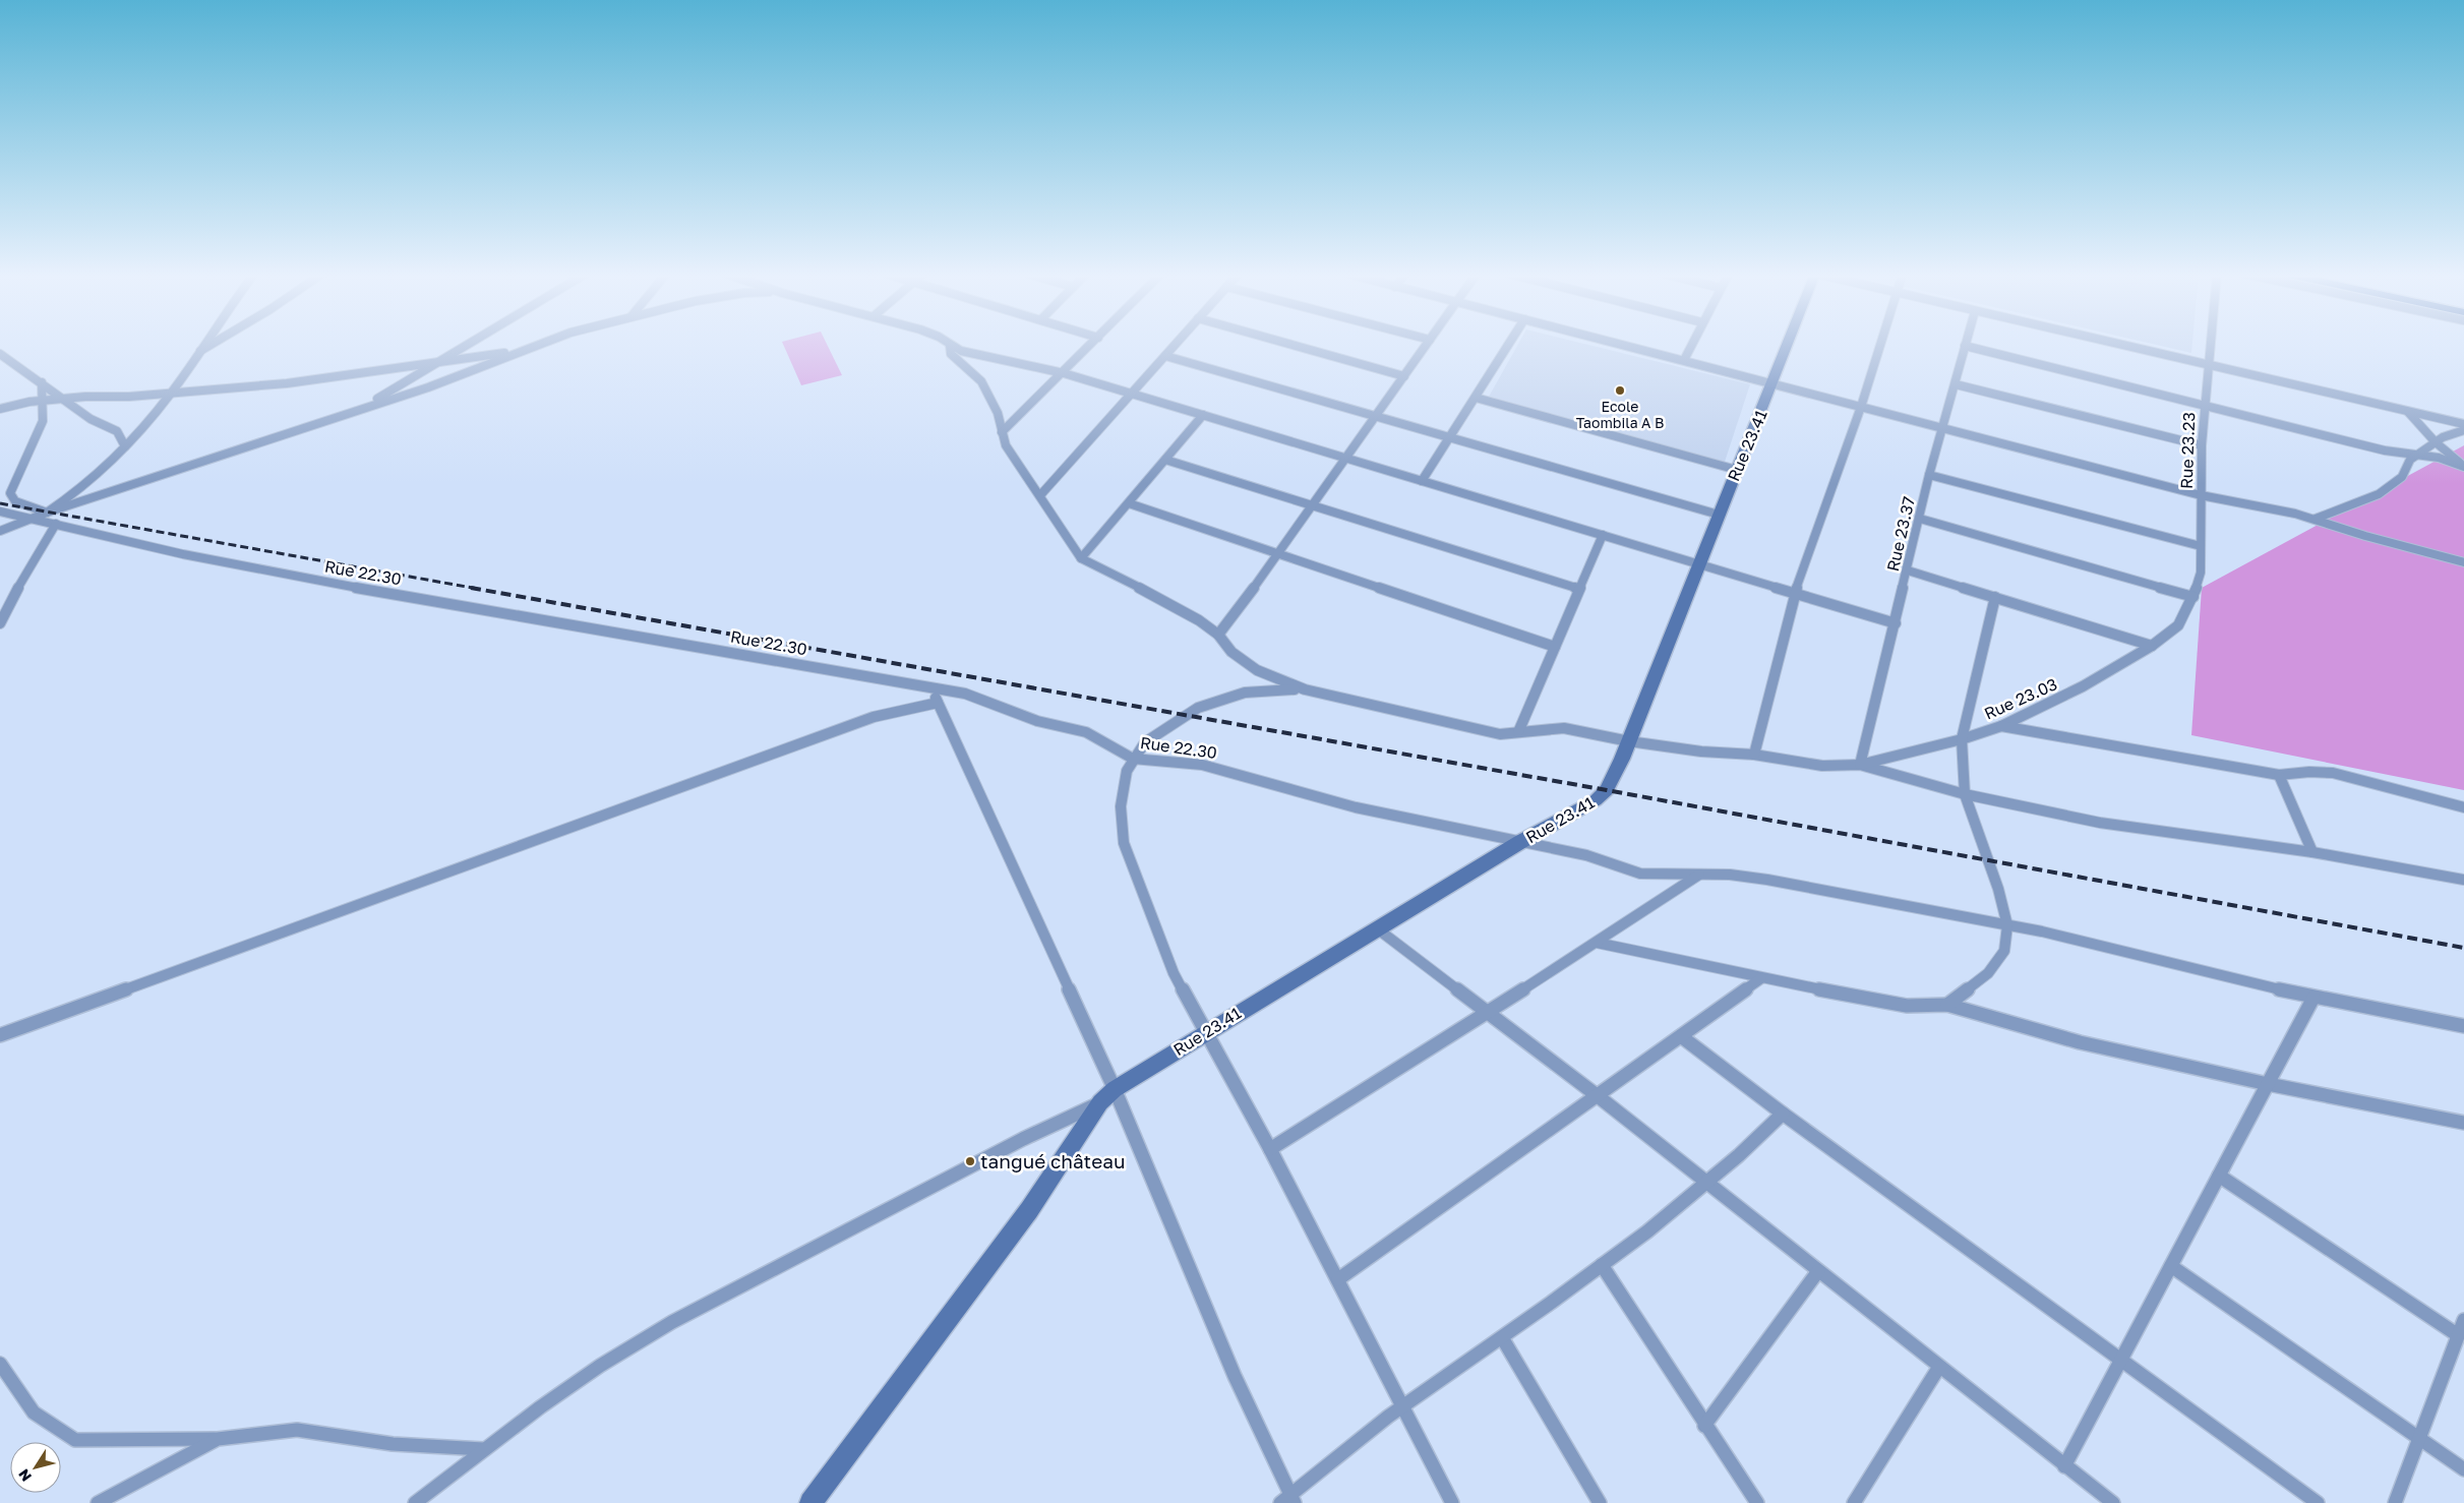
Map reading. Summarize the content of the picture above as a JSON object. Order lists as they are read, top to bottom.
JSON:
{
  "streets": {
    "street": [
      "Rue 23.41",
      "Rue 23.23",
      "Rue 23.37",
      "Rue 22.30",
      "Rue 23.03"
    ]
  },
  "crossings": [
    ["Rue 23.41", "Rue 22.30"],
    ["Rue 23.23", "Rue 23.03"],
    ["Rue 23.37", "Rue 23.03"]
  ],
  "places": ["Ecole Taombila A B", "tangué château"],
  "north": "bottom left"
}
